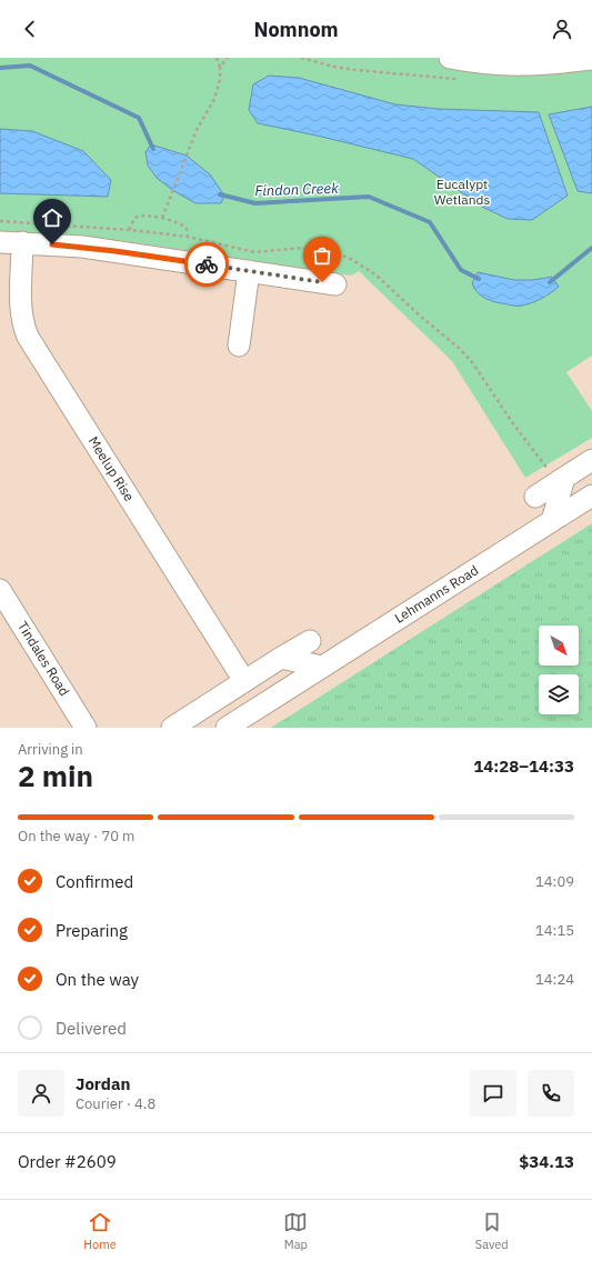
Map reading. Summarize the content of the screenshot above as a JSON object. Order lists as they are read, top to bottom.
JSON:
{
  "streets": {
    "street": ["Meelup Rise", "Lehmanns Road", "Tindales Road"]
  },
  "water": ["Findon Creek"],
  "parks": ["Eucalypt Wetlands"],
  "north": "bottom right",
  "page": {
    "header": "Nomnom",
    "heading": ["2 min", "Arriving in", "14:28–14:33"],
    "panel": [
      "Jordan",
      "Courier · 4.8",
      "Order #2609",
      "$34.13"
    ],
    "bar": "On the way · 70 m",
    "list": [
      ["Confirmed", "14:09"],
      ["Preparing", "14:15"],
      ["On the way", "14:24"],
      "Delivered"
    ],
    "tabs": ["Home", "Map", "Saved"]
  }
}
